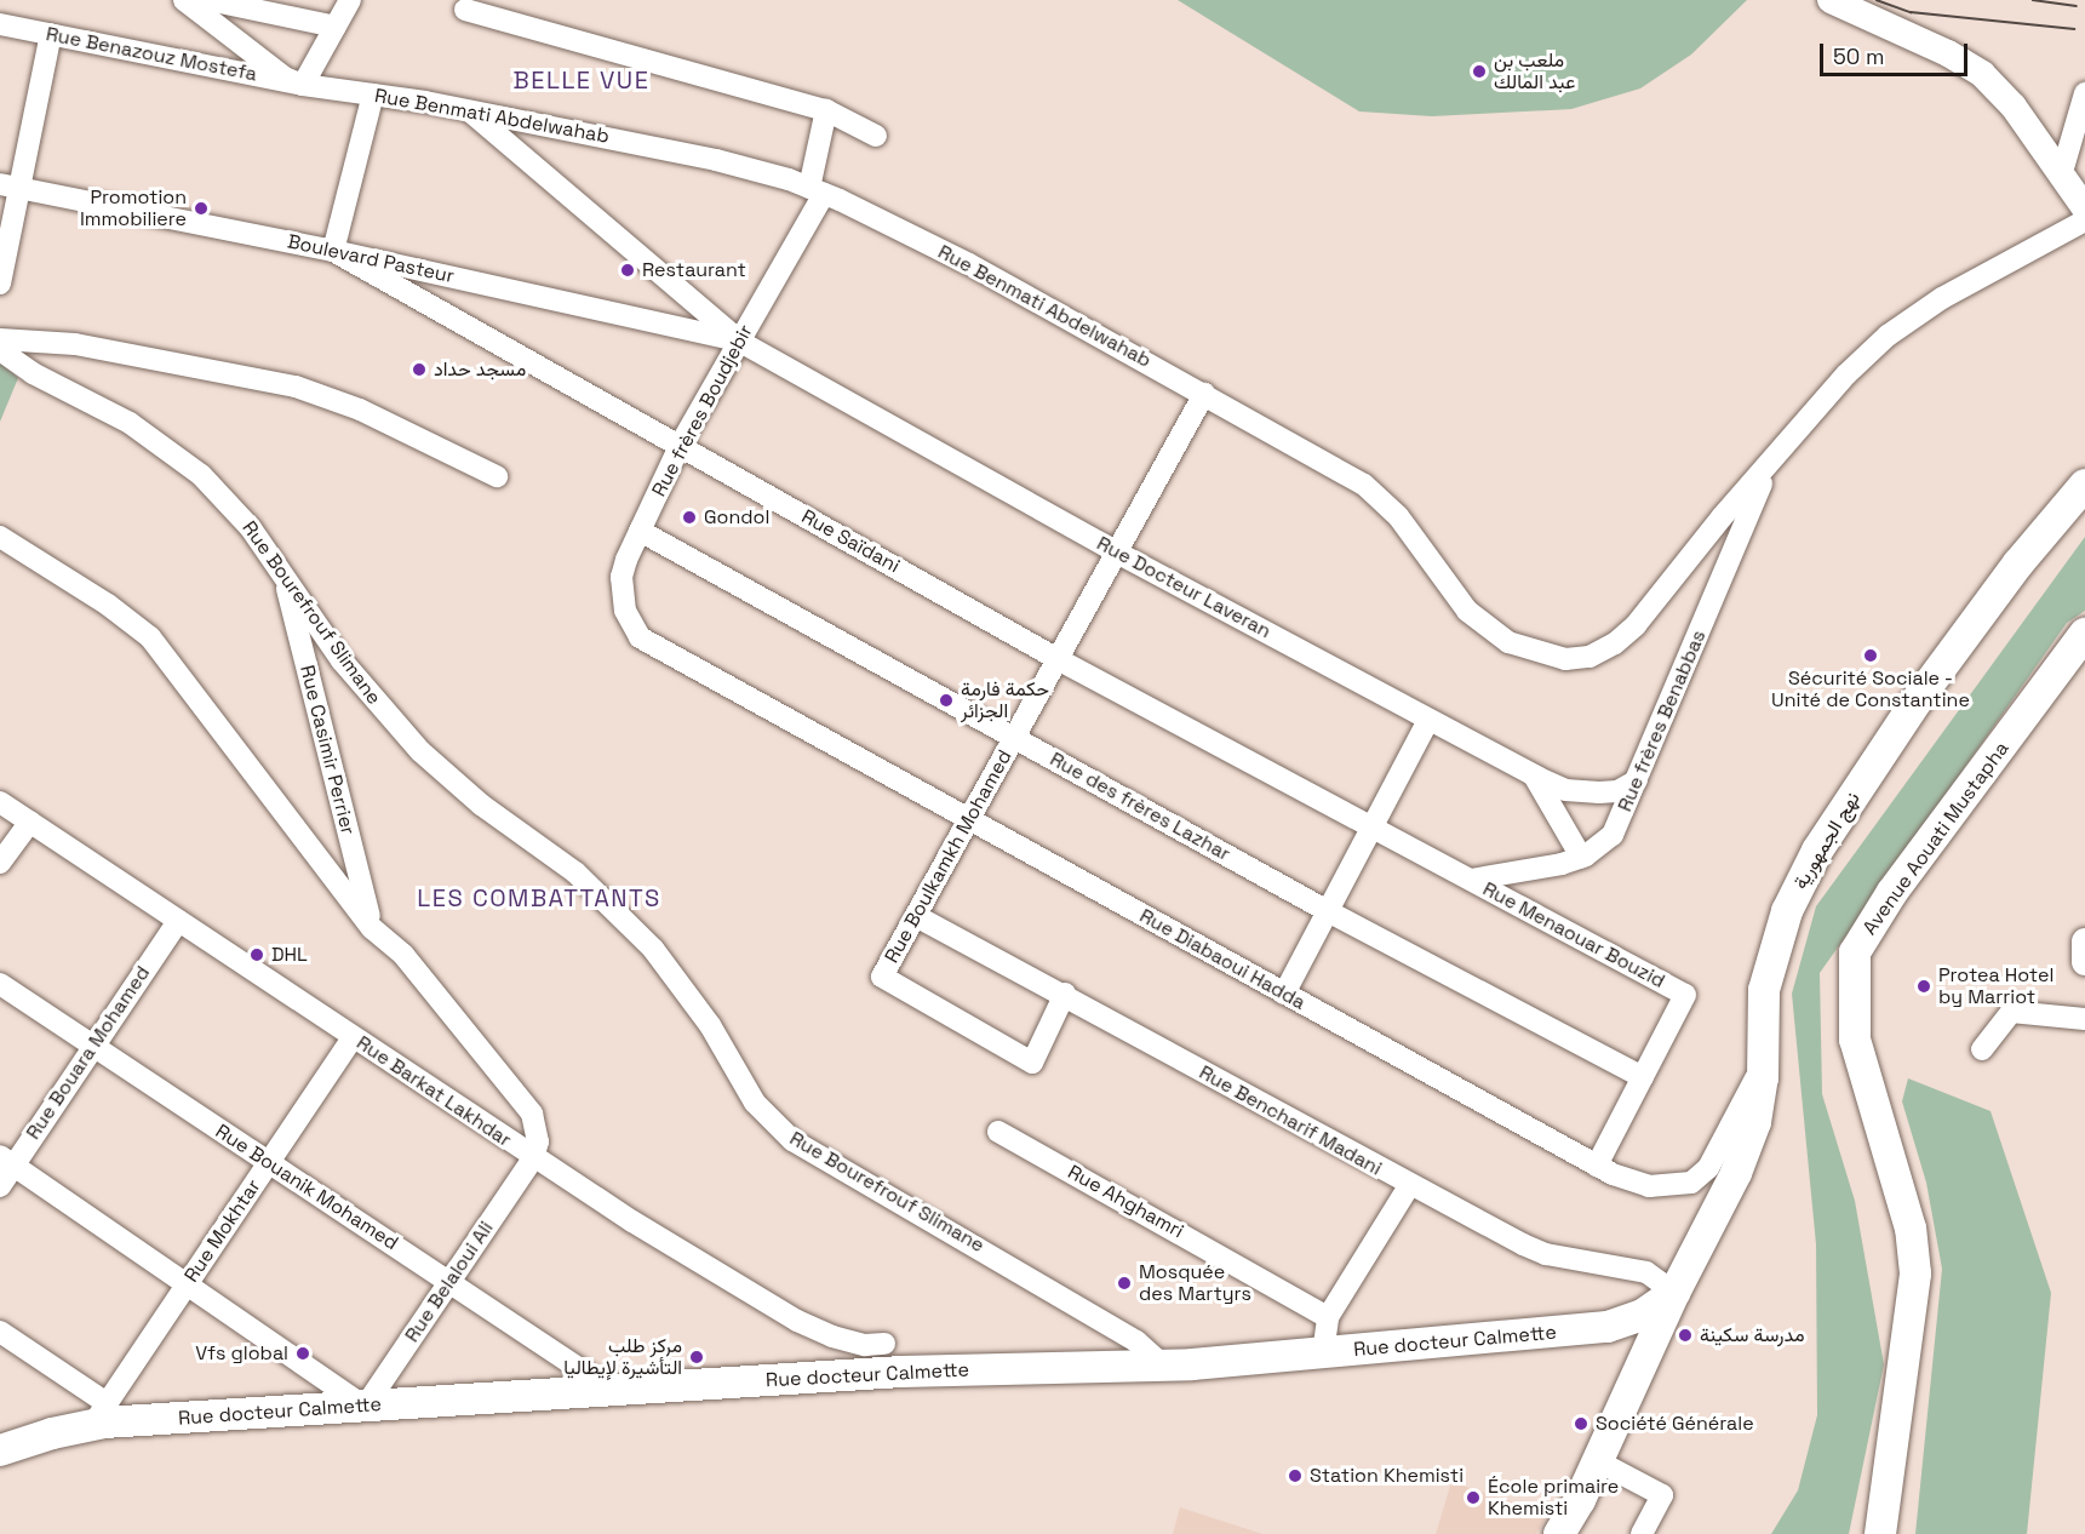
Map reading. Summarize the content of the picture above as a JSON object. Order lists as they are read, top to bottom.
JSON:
{
  "streets": {
    "main road": ["Avenue Aouati Mustapha", "نهج الجمهورية", "Rue docteur Calmette"],
    "street": [
      "Rue Benazouz Mostefa",
      "Rue Benmati Abdelwahab",
      "Boulevard Pasteur",
      "Rue frères Boudjebir",
      "Rue Saïdani",
      "Rue Docteur Laveran",
      "Rue Bourefrouf Slimane",
      "Rue frères Benabbas",
      "Rue Casimir Perrier",
      "Rue des frères Lazhar",
      "Rue Boulkamkh Mohamed",
      "Rue Menaouar Bouzid",
      "Rue Diabaoui Hadda",
      "Rue Bouara Mohamed",
      "Rue Barkat Lakhdar",
      "Rue Bencharif Madani",
      "Rue Bouanik Mohamed",
      "Rue Ahghamri",
      "Rue Mokhtar",
      "Rue Belaloui Ali"
    ]
  },
  "crossings": [
    ["Rue Benazouz Mostefa", "Rue Benmati Abdelwahab"],
    ["Rue Benmati Abdelwahab", "Rue frères Boudjebir"],
    ["Rue Benmati Abdelwahab", "Rue frères Benabbas"],
    ["Rue Benmati Abdelwahab", "Rue Boulkamkh Mohamed"],
    ["Boulevard Pasteur", "Rue frères Boudjebir"],
    ["Boulevard Pasteur", "Rue Saïdani"],
    ["Boulevard Pasteur", "Rue Docteur Laveran"],
    ["Rue frères Boudjebir", "Rue Saïdani"],
    ["Rue frères Boudjebir", "Rue Docteur Laveran"],
    ["Rue frères Boudjebir", "Rue des frères Lazhar"],
    ["Rue frères Boudjebir", "Rue Diabaoui Hadda"],
    ["Rue Saïdani", "Rue Boulkamkh Mohamed"],
    ["Rue Saïdani", "Rue Menaouar Bouzid"],
    ["Rue Docteur Laveran", "Rue frères Benabbas"],
    ["Rue Docteur Laveran", "Rue Boulkamkh Mohamed"],
    ["Rue Bourefrouf Slimane", "Rue Casimir Perrier"],
    ["Rue Bourefrouf Slimane", "Rue docteur Calmette"],
    ["Rue frères Benabbas", "Rue Menaouar Bouzid"],
    ["Rue des frères Lazhar", "Rue Boulkamkh Mohamed"],
    ["Rue des frères Lazhar", "Rue Menaouar Bouzid"],
    ["نهج الجمهورية", "Rue Diabaoui Hadda"],
    ["نهج الجمهورية", "Rue Bencharif Madani"],
    ["نهج الجمهورية", "Rue docteur Calmette"],
    ["Rue Boulkamkh Mohamed", "Rue Diabaoui Hadda"],
    ["Rue Boulkamkh Mohamed", "Rue Bencharif Madani"],
    ["Rue Menaouar Bouzid", "Rue Diabaoui Hadda"],
    ["Rue Bouara Mohamed", "Rue Barkat Lakhdar"],
    ["Rue Bouara Mohamed", "Rue Bouanik Mohamed"],
    ["Rue Barkat Lakhdar", "Rue Mokhtar"],
    ["Rue Barkat Lakhdar", "Rue Belaloui Ali"],
    ["Rue Bencharif Madani", "Rue docteur Calmette"],
    ["Rue Bouanik Mohamed", "Rue Mokhtar"],
    ["Rue Bouanik Mohamed", "Rue Belaloui Ali"],
    ["Rue Bouanik Mohamed", "Rue docteur Calmette"],
    ["Rue Mokhtar", "Rue docteur Calmette"],
    ["Rue Belaloui Ali", "Rue docteur Calmette"]
  ],
  "districts": ["BELLE VUE", "LES COMBATTANTS"],
  "places": [
    "ملعب بن عبد المالك",
    "Promotion Immobiliere",
    "Restaurant",
    "مسجد حداد",
    "Gondol",
    "Sécurité Sociale - Unité de Constantine",
    "حكمة فارمة الجزائر",
    "DHL",
    "Protea Hotel by Marriot",
    "Mosquée des Martyrs",
    "مدرسة سكينة",
    "Vfs global",
    "مركز طلب التأشيرة لإيطاليا",
    "Société Générale",
    "Station Khemisti",
    "École primaire Khemisti"
  ],
  "scale_bar": "50 m"
}
